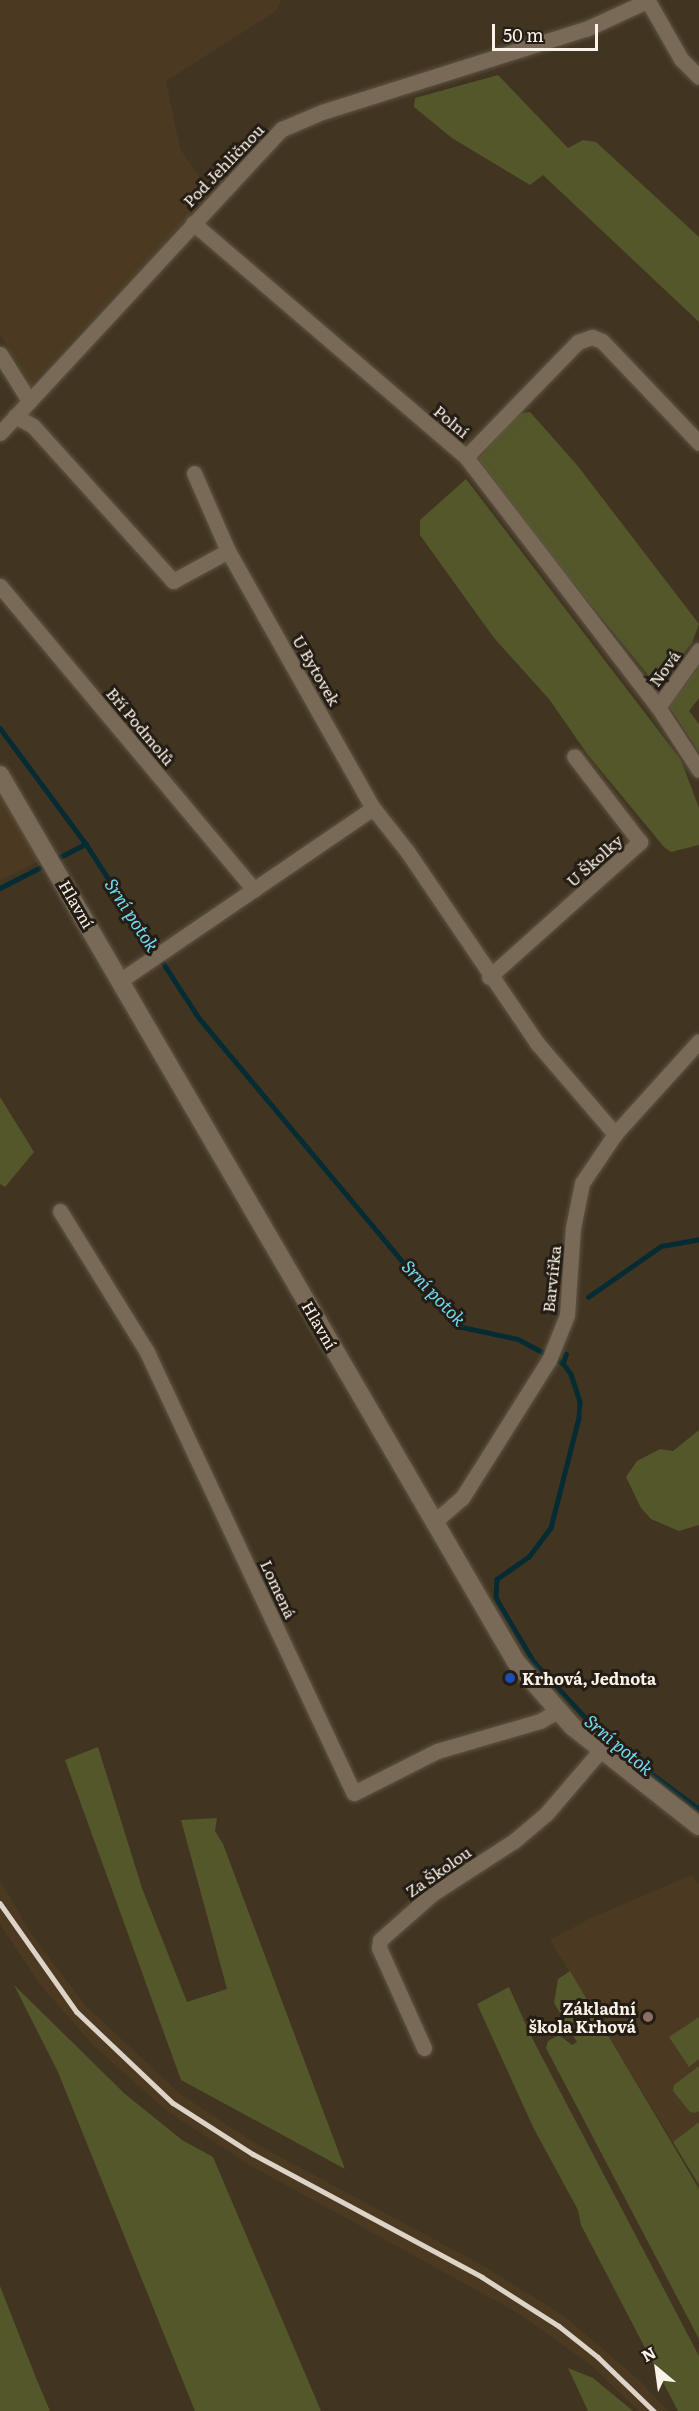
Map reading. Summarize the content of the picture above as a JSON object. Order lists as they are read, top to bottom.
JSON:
{
  "streets": {
    "street": [
      "Pod Jehličnou",
      "Polní",
      "Nová",
      "U Bytovek",
      "Bří Podmolů",
      "U Školky",
      "Hlavní",
      "Barvířka",
      "Lomená",
      "Za Školou"
    ]
  },
  "crossings": [
    ["Pod Jehličnou", "Polní"],
    ["Hlavní", "Barvířka"],
    ["Hlavní", "Lomená"],
    ["Hlavní", "Za Školou"]
  ],
  "water": ["Srní potok"],
  "places": ["Krhová, Jednota", "Základní škola Krhová"],
  "scale_bar": "50 m",
  "north": "top left"
}
